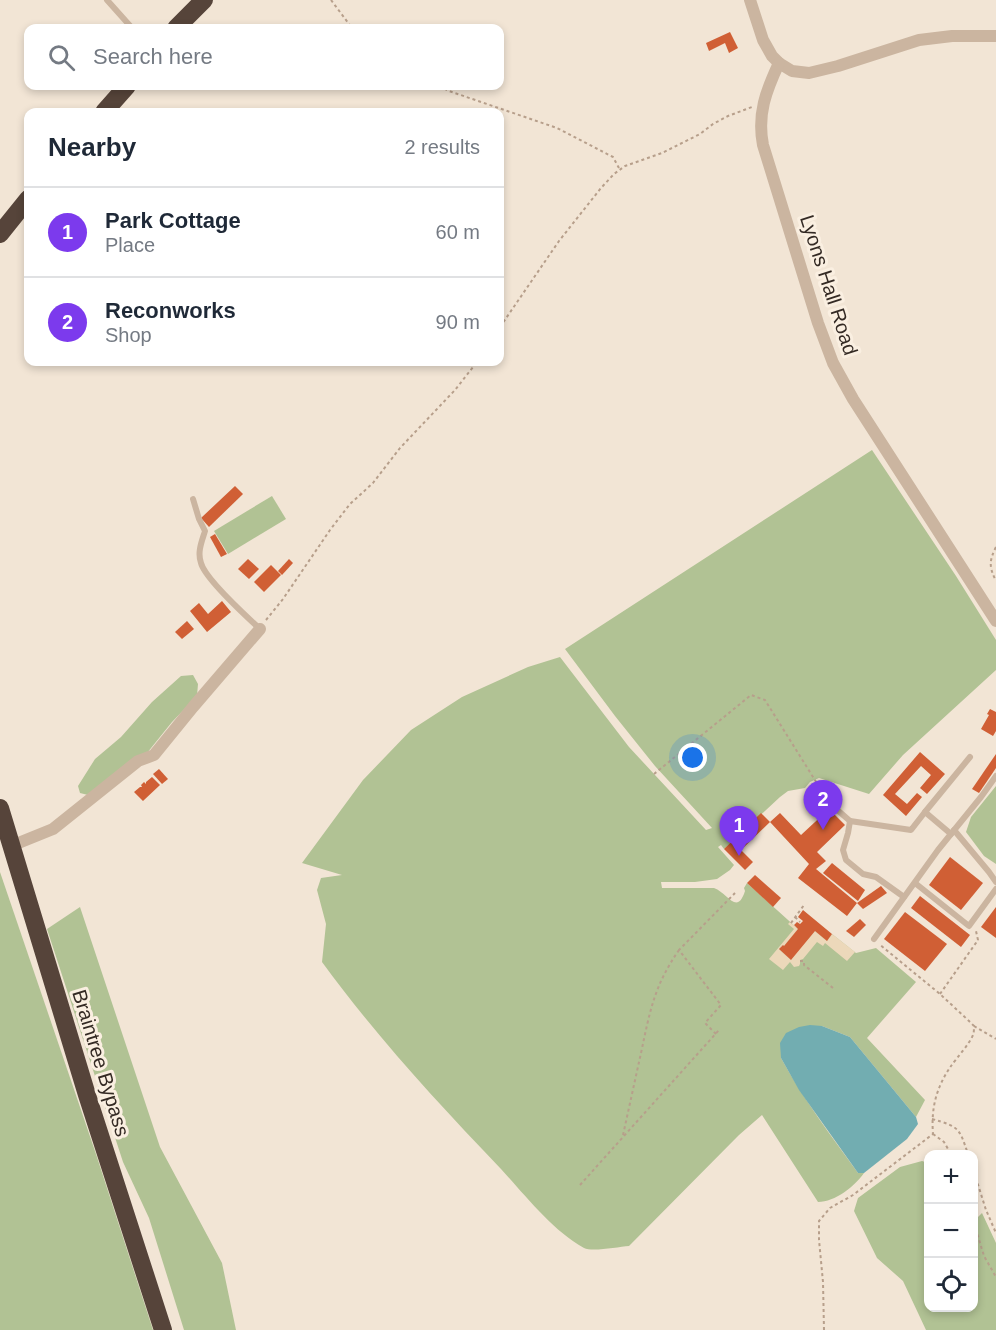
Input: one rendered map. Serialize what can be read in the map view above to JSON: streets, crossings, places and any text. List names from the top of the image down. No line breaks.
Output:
{"streets":{"highway":["Braintree Bypass"],"street":["Lyons Hall Road"]},"page":{"search":"Search here","heading":["Nearby","2 results"],"list":[{"mark":"1","name":"Park Cottage","note":"Place","value":"60 m"},{"mark":"2","name":"Reconworks","note":"Shop","value":"90 m"}],"pins":["2","1"],"map_buttons":["+","−"]}}
